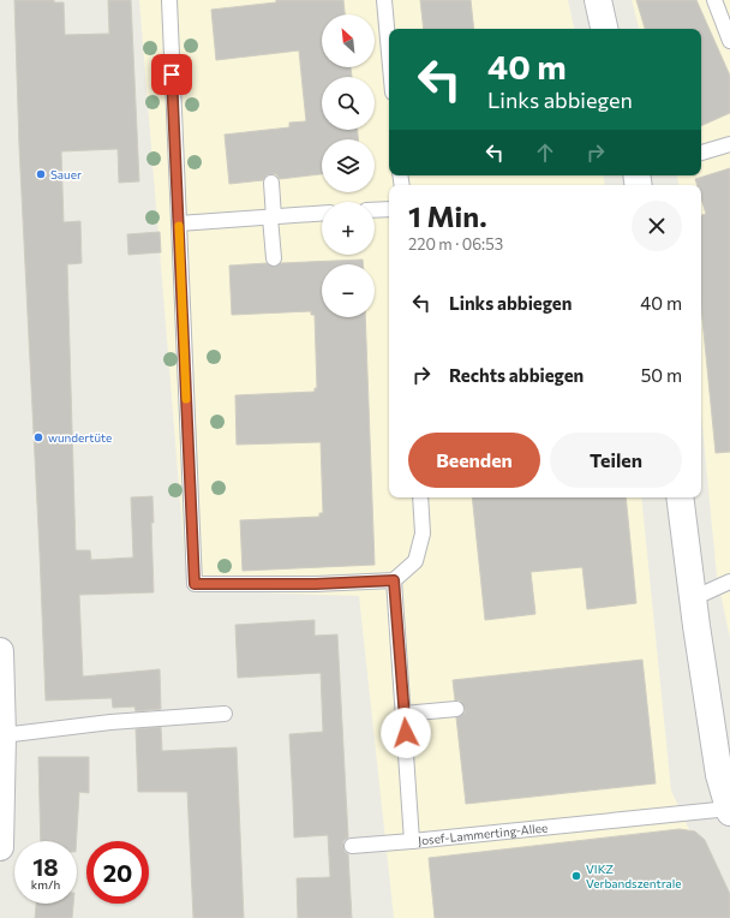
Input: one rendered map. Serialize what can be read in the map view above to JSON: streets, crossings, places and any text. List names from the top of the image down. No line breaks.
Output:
{"streets":{"street":["Josef-Lammerting-Allee"]},"places":["Sauer","wundertüte","VIKZ Verbandszentrale"],"north":"top left","page":{"map_buttons":["+","−"],"turn":["40 m","Links abbiegen"],"heading":["1 Min.","220 m · 06:53"],"list":[{"name":"Links abbiegen","value":"40 m"},{"name":"Rechts abbiegen","value":"50 m"}],"buttons":["Beenden","Teilen"],"speed":"18 km/h","limit":"20"}}
